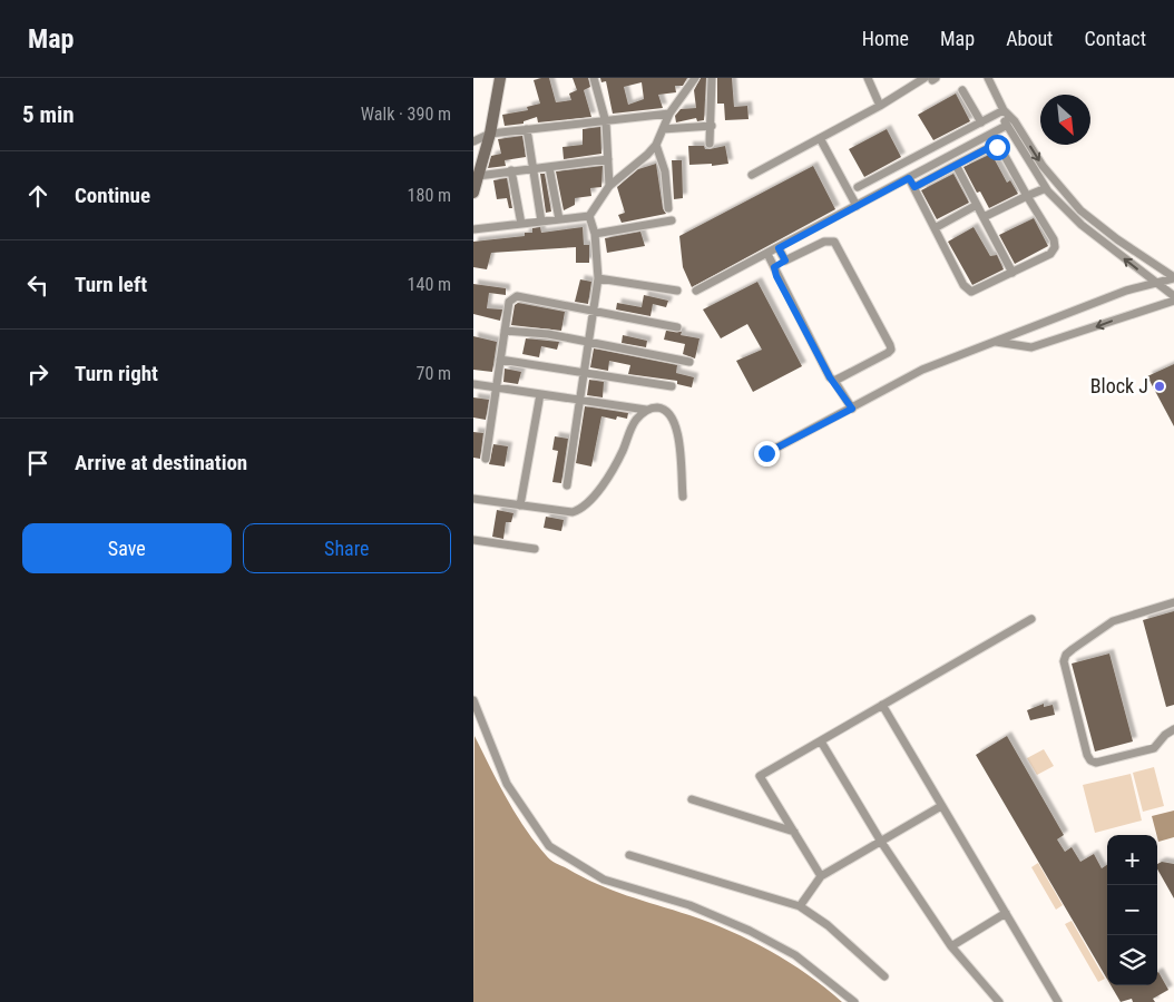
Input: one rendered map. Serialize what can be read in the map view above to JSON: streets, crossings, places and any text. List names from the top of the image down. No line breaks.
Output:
{"places":["Block J"],"north":"bottom right","page":{"header":"Map","nav":["Home","Map","About","Contact"],"heading":["5 min","Walk · 390 m"],"list":[["Continue","180 m"],["Turn left","140 m"],["Turn right","70 m"],"Arrive at destination"],"buttons":["Save","Share"],"map_buttons":["+","−"]}}
